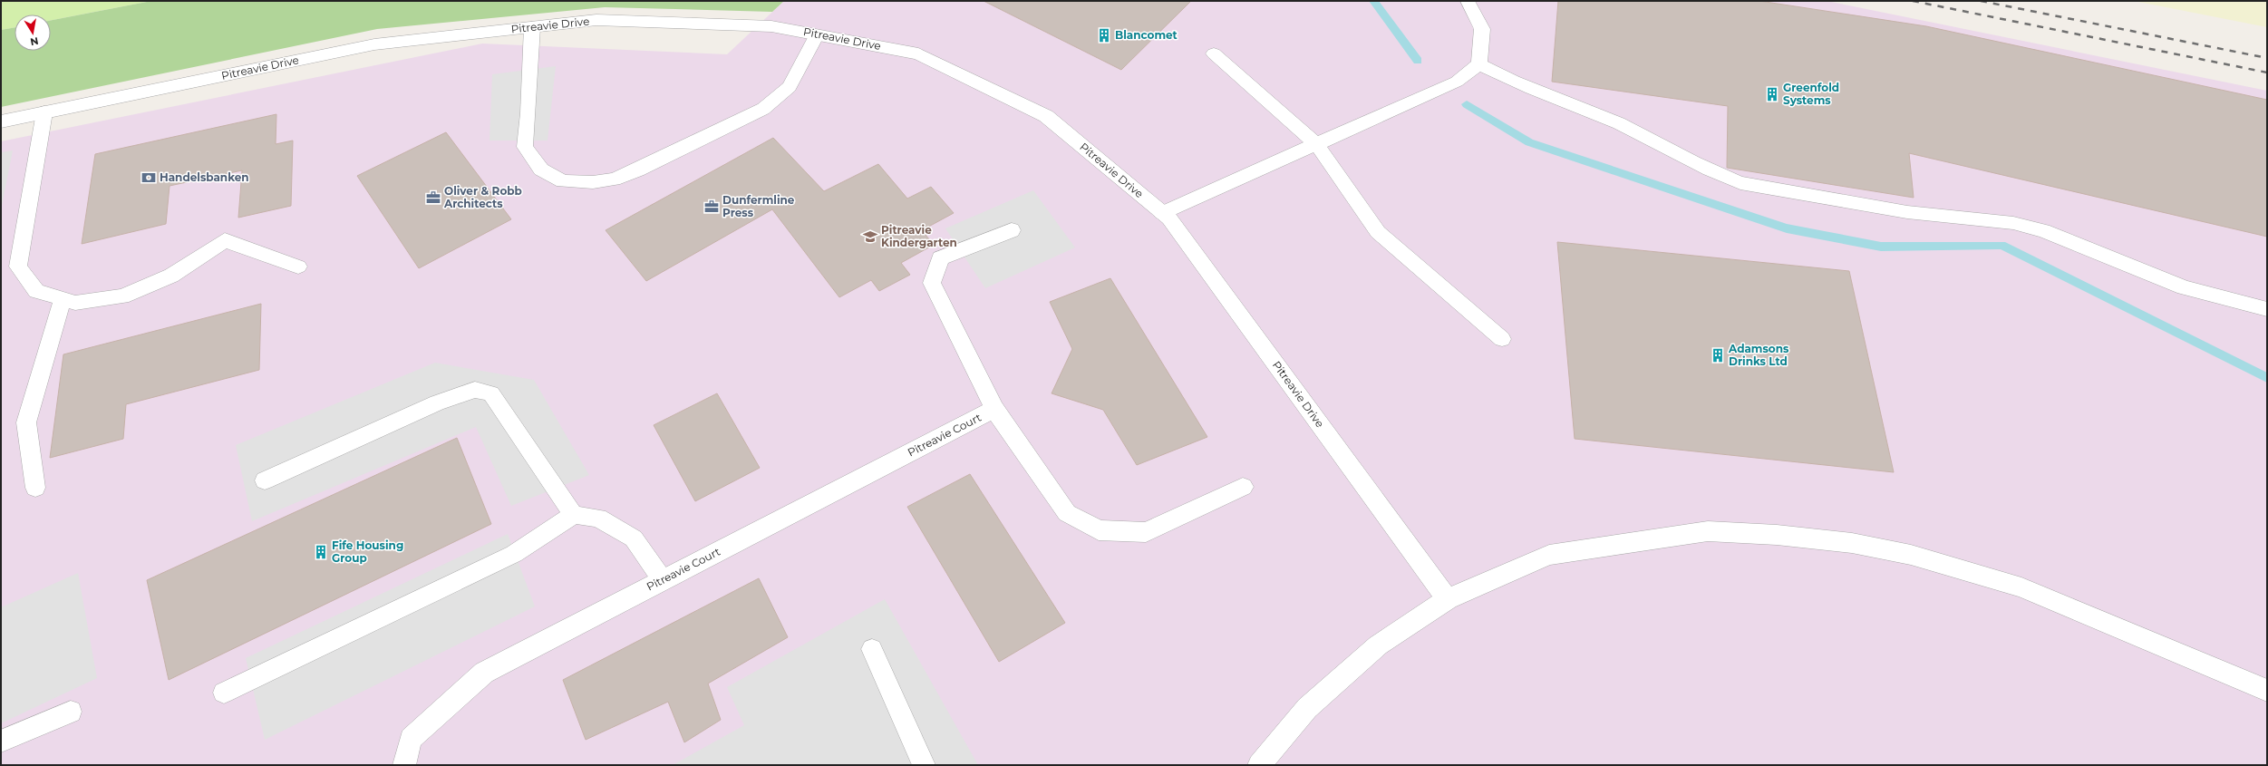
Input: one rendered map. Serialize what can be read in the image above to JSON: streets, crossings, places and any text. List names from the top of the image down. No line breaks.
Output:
{"streets":{"street":["Pitreavie Drive","Pitreavie Court"]},"places":{"building":["Blancomet","Greenfold Systems","Adamsons Drinks Ltd","Fife Housing Group"],"bank":["Handelsbanken"],"office":["Oliver & Robb Architects","Dunfermline Press"],"school or university":["Pitreavie Kindergarten"]},"north":"bottom"}
